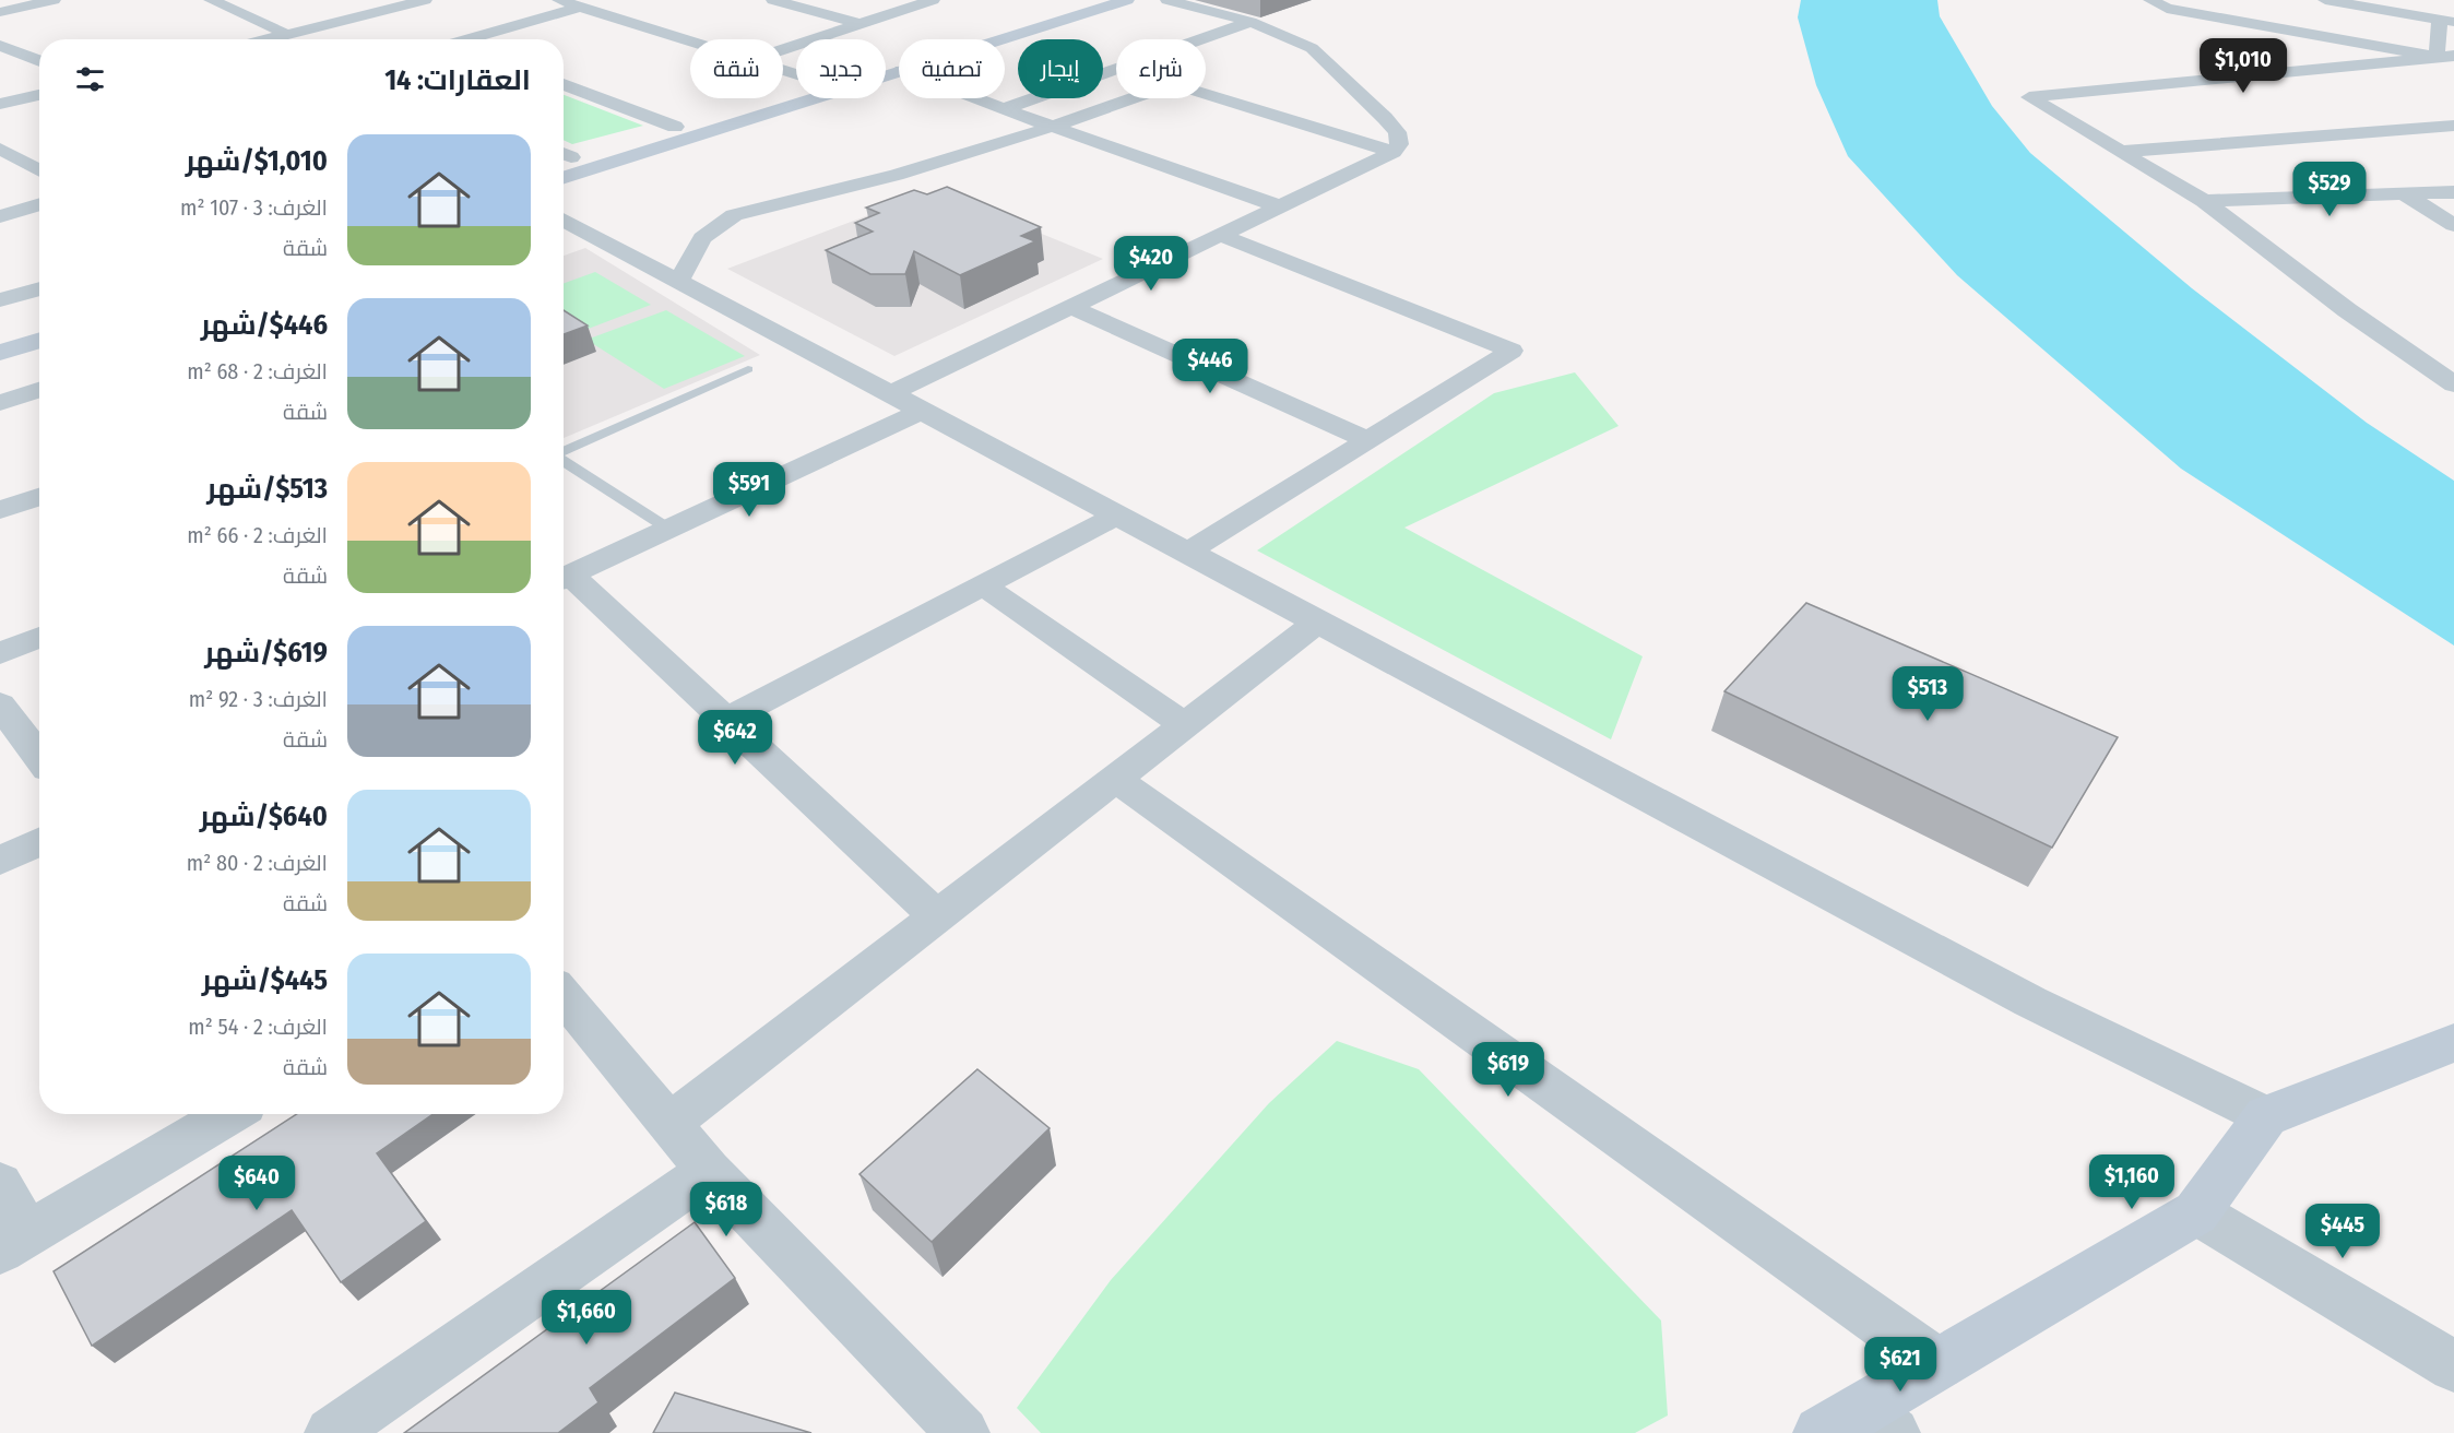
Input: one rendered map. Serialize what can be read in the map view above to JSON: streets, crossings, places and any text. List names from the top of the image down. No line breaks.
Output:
{"page":{"price":["$1,010","$529","$420","$446","$591","$513","$642","$619","$1,160","$640","$618","$445","$1,660","$621"],"chip":["شراء","إيجار","تصفية","جديد","شقة"],"heading":"العقارات: 14","list":[{"name":"$1,010/شهر","note":"الغرف: 3 · 107 m² · شقة"},{"name":"$446/شهر","note":"الغرف: 2 · 68 m² · شقة"},{"name":"$513/شهر","note":"الغرف: 2 · 66 m² · شقة"},{"name":"$619/شهر","note":"الغرف: 3 · 92 m² · شقة"},{"name":"$640/شهر","note":"الغرف: 2 · 80 m² · شقة"},{"name":"$445/شهر","note":"الغرف: 2 · 54 m² · شقة"}]}}
